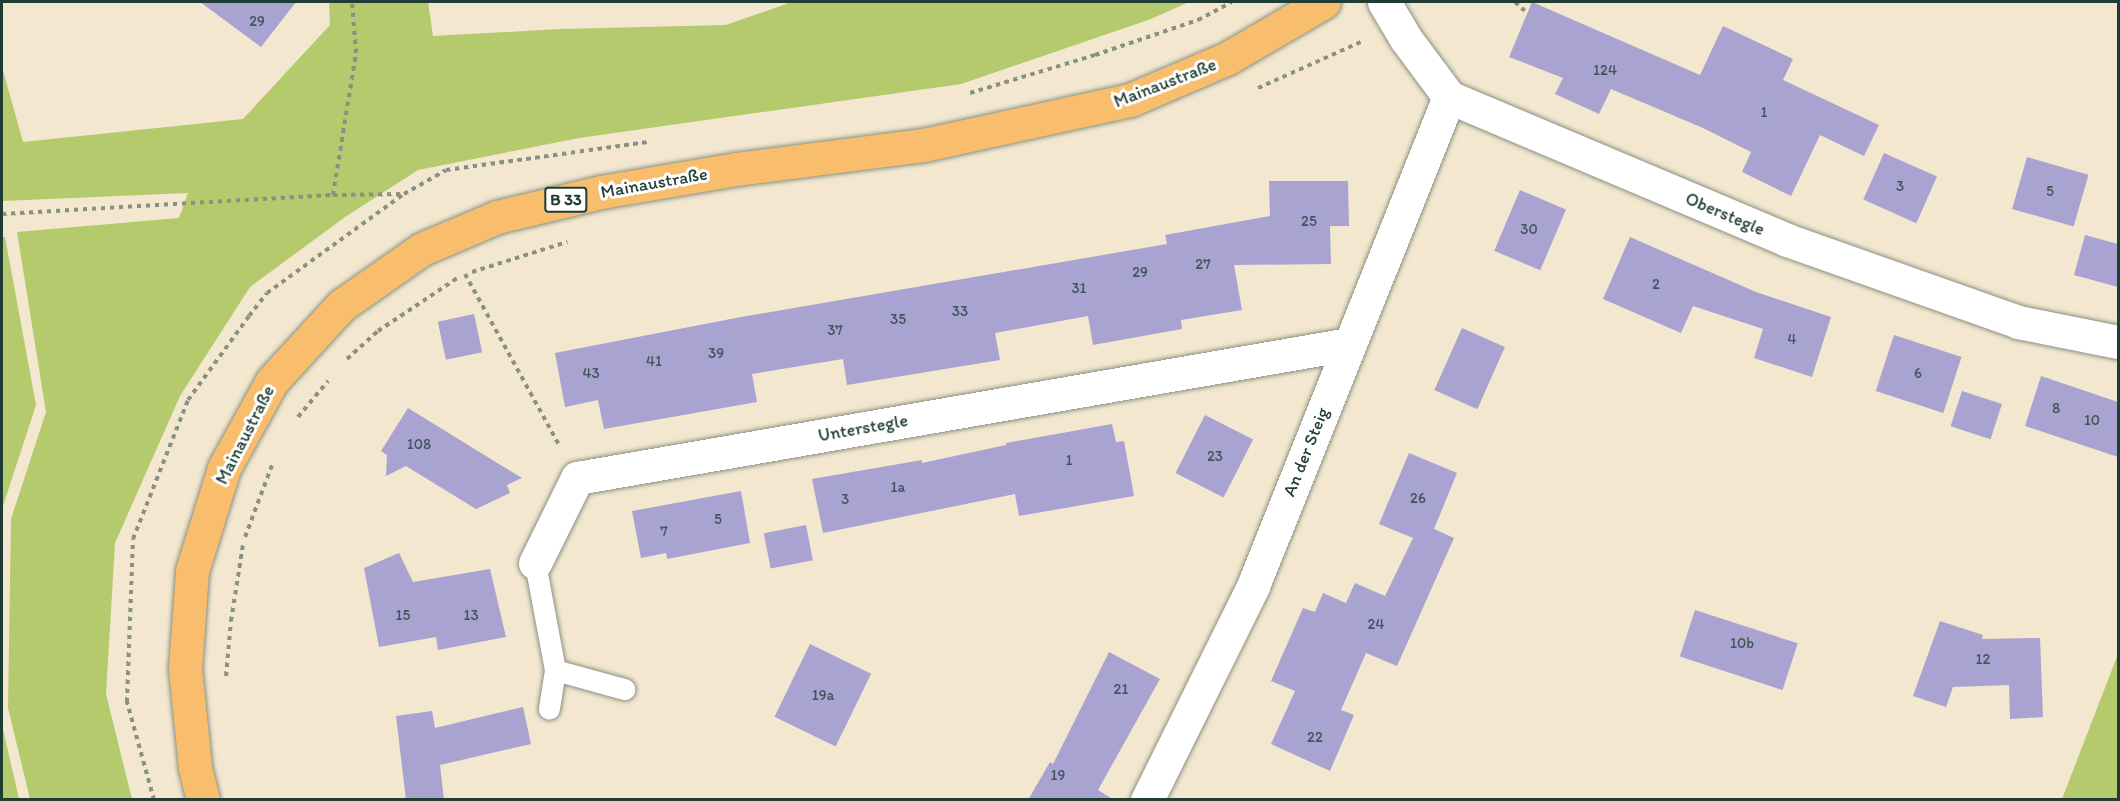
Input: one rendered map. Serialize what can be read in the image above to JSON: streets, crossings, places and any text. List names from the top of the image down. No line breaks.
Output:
{"streets":{"main road":["Mainaustraße","B 33"],"street":["Oberstegle","Unterstegle","An der Steig"]},"crossings":[["Oberstegle","An der Steig"],["Unterstegle","An der Steig"]],"house_numbers":["29","124","1","3","5","25","30","27","29","2","31","33","35","37","4","39","41","43","6","8","10","108","23","1","1a","26","3","5","7","15","13","24","10b","12","21","19a","22","19"]}
